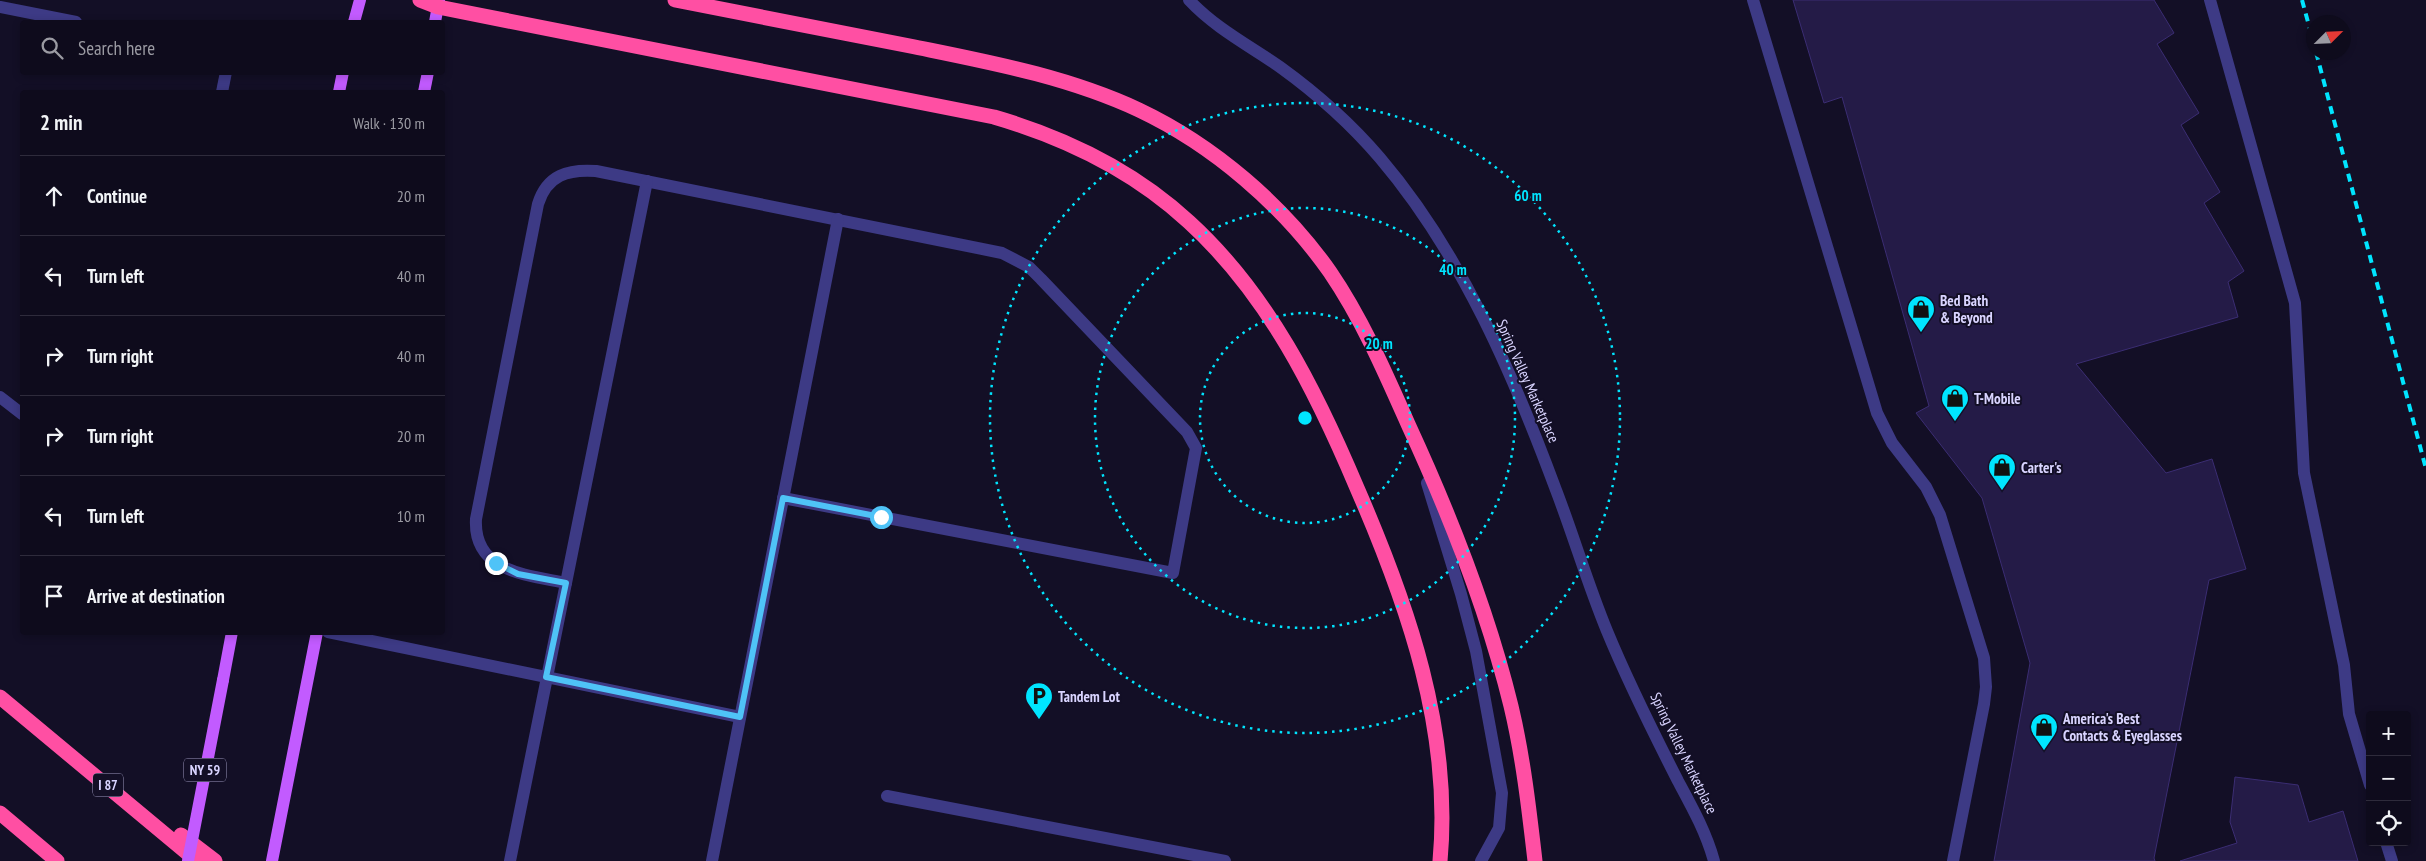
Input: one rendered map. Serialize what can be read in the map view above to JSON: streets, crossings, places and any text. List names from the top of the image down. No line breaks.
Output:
{"streets":{"highway":["I 87"],"main road":["NY 59"],"lane":["Spring Valley Marketplace"]},"places":{"shop":["Bed Bath & Beyond","T-Mobile","Carter's","America's Best Contacts & Eyeglasses"],"parking":["Tandem Lot"]},"north":"top right","page":{"search":"Search here","heading":["2 min","Walk · 130 m"],"list":[["Continue","20 m"],["Turn left","40 m"],["Turn right","40 m"],["Turn right","20 m"],["Turn left","10 m"],"Arrive at destination"],"map_buttons":["+","−"]},"rings":["60 m","40 m","20 m"]}
